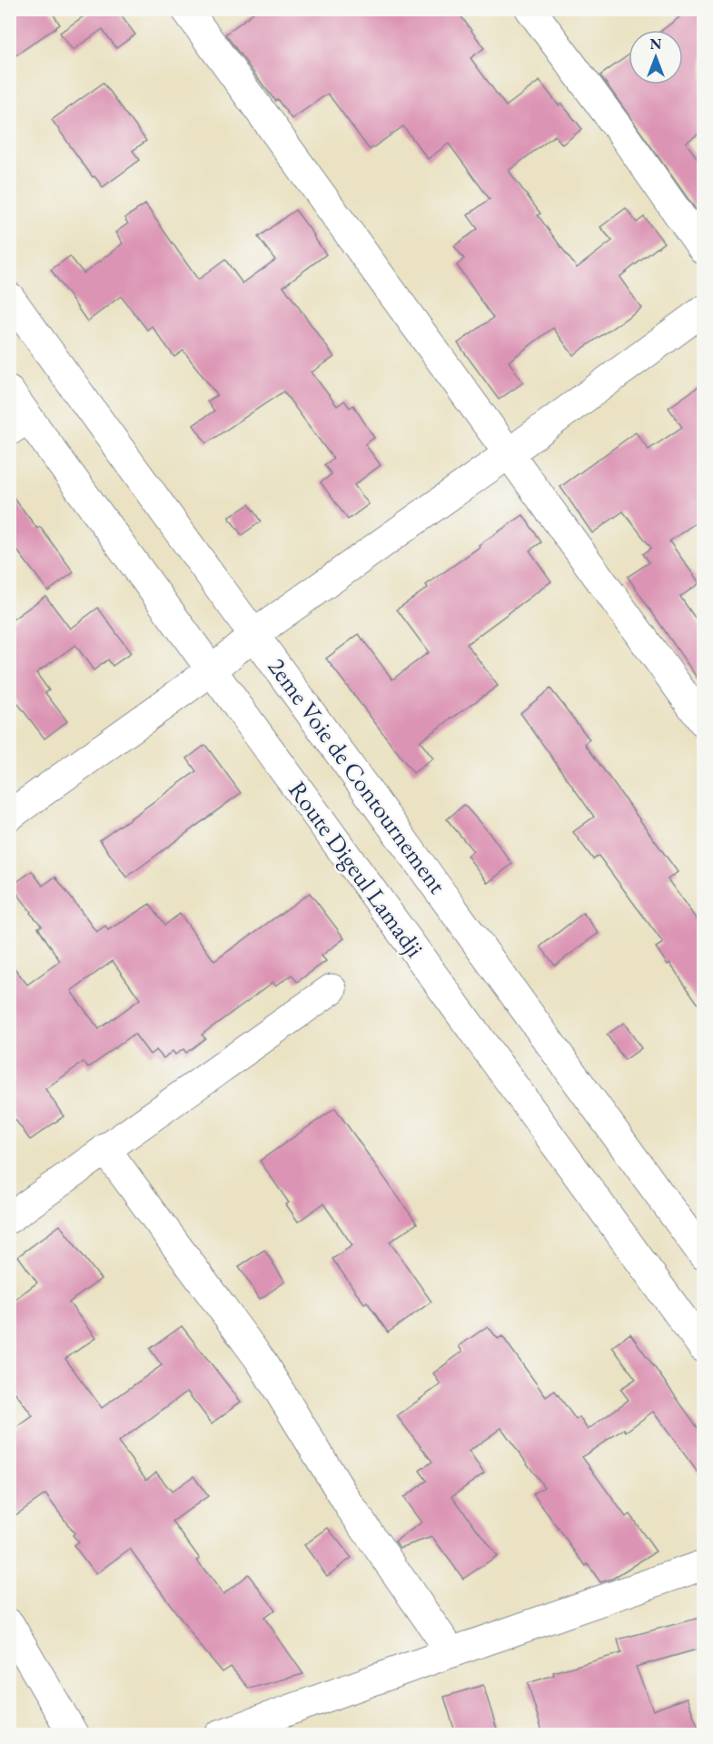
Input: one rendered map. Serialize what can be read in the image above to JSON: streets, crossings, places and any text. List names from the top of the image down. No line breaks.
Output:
{"streets":{"street":["2eme Voie de Contournement","Route Digeul Lamadji"]},"north":"top"}
